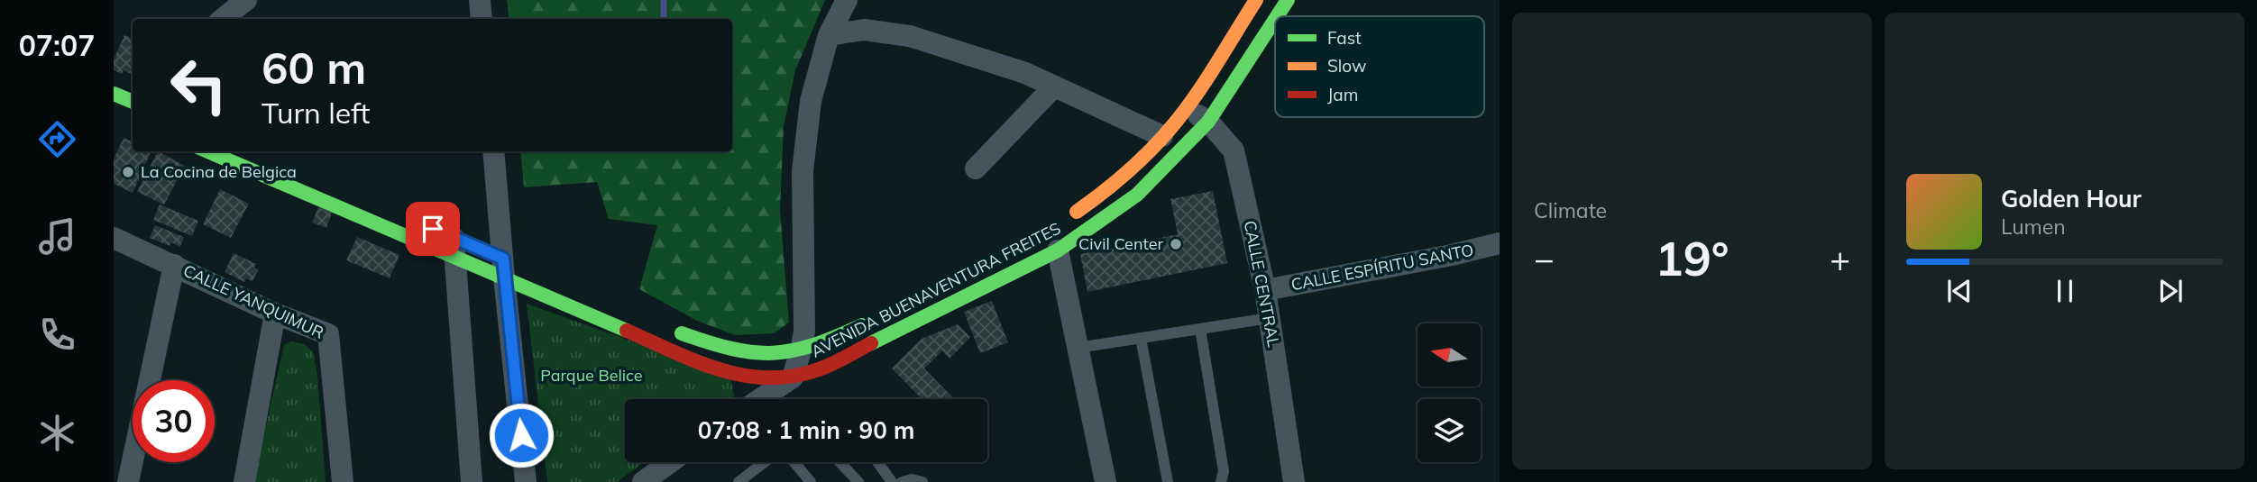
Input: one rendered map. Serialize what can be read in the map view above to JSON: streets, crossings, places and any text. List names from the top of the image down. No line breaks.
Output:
{"streets":{"main road":["AVENIDA BUENAVENTURA FREITES"],"street":["CALLE ESPÍRITU SANTO","CALLE CENTRAL","CALLE YANQUIMUR"]},"crossings":[["CALLE ESPÍRITU SANTO","CALLE CENTRAL"],["CALLE CENTRAL","AVENIDA BUENAVENTURA FREITES"]],"parks":["Parque Belice"],"places":["La Cocina de Belgica","Civil Center"],"legend":["Fast","Slow","Jam"],"north":"left","page":{"tabs":"07:07","tile":"Climate","turn":["60 m","Turn left"],"song":["Golden Hour","Lumen"],"heat":["−","19°","+"],"limit":"30","trip":"07:08 · 1 min · 90 m"}}
